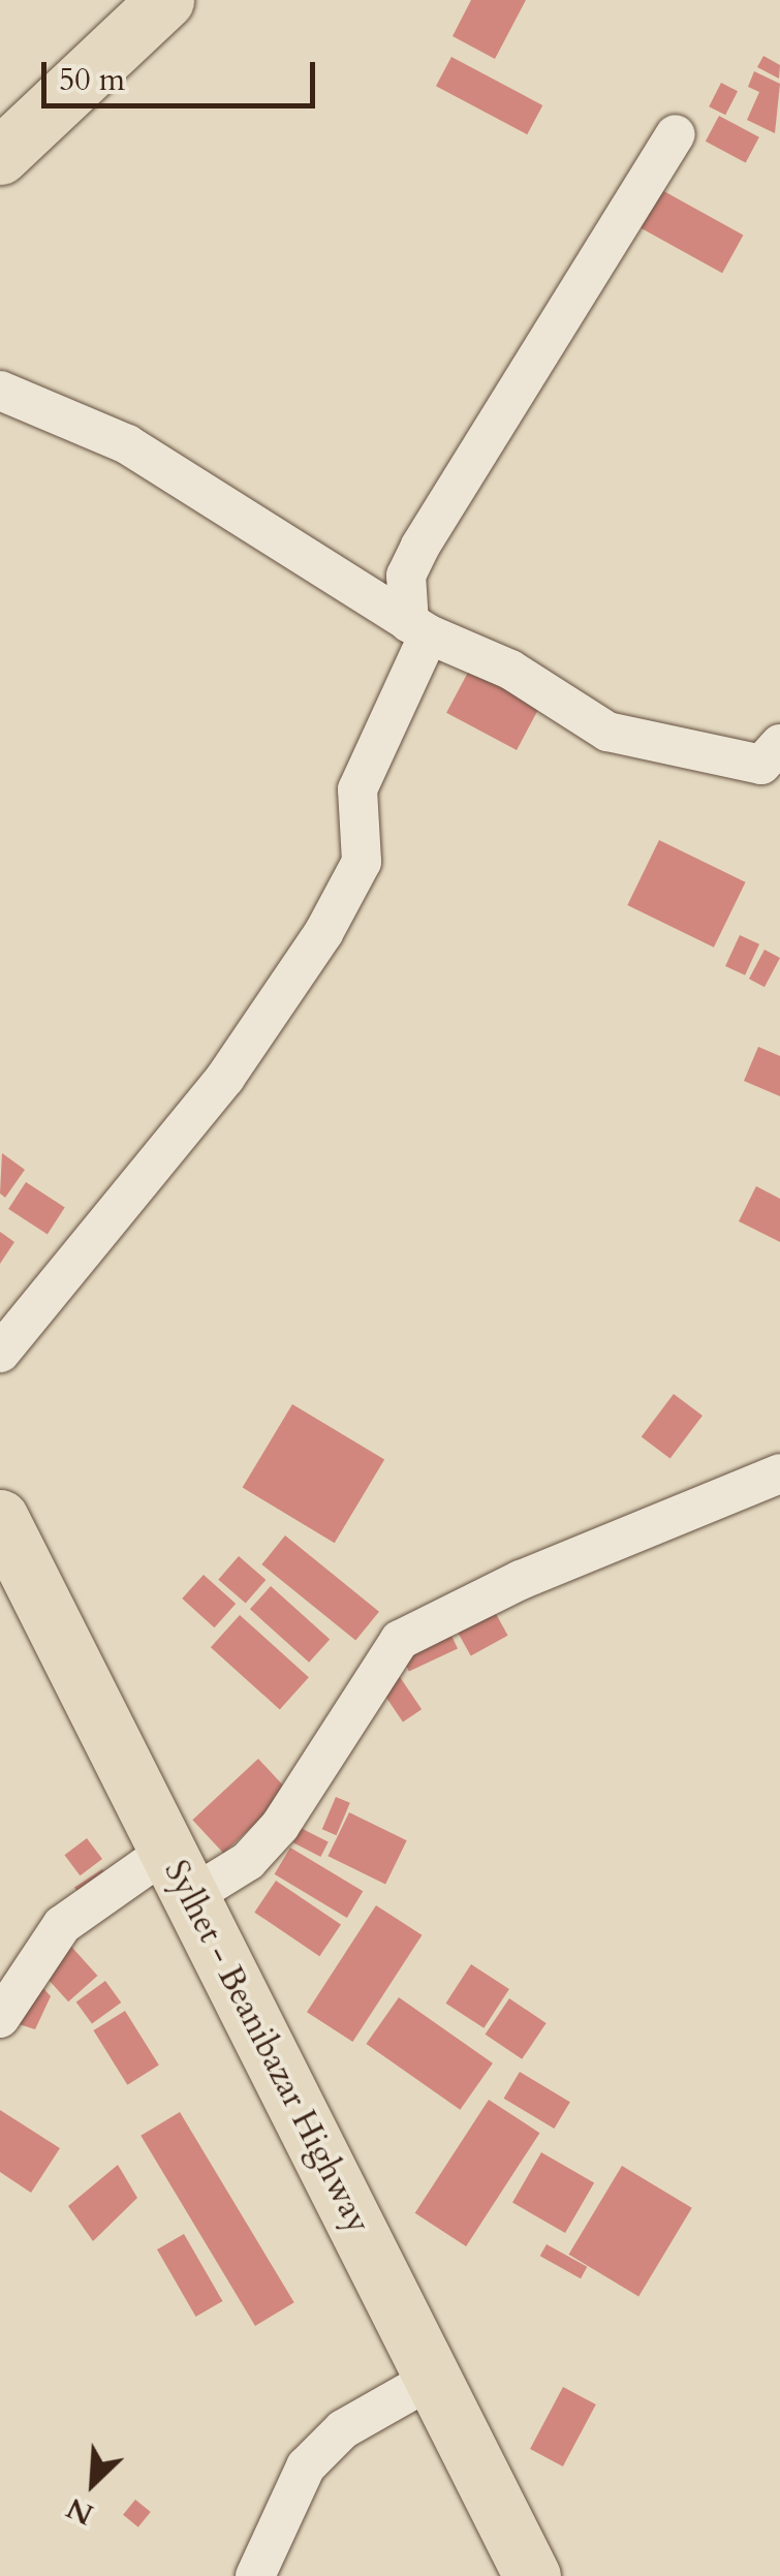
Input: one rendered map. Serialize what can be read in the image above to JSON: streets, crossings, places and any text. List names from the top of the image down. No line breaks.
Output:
{"streets":{"main road":["Sylhet - Beanibazar Highway"]},"scale_bar":"50 m","north":"bottom left"}
